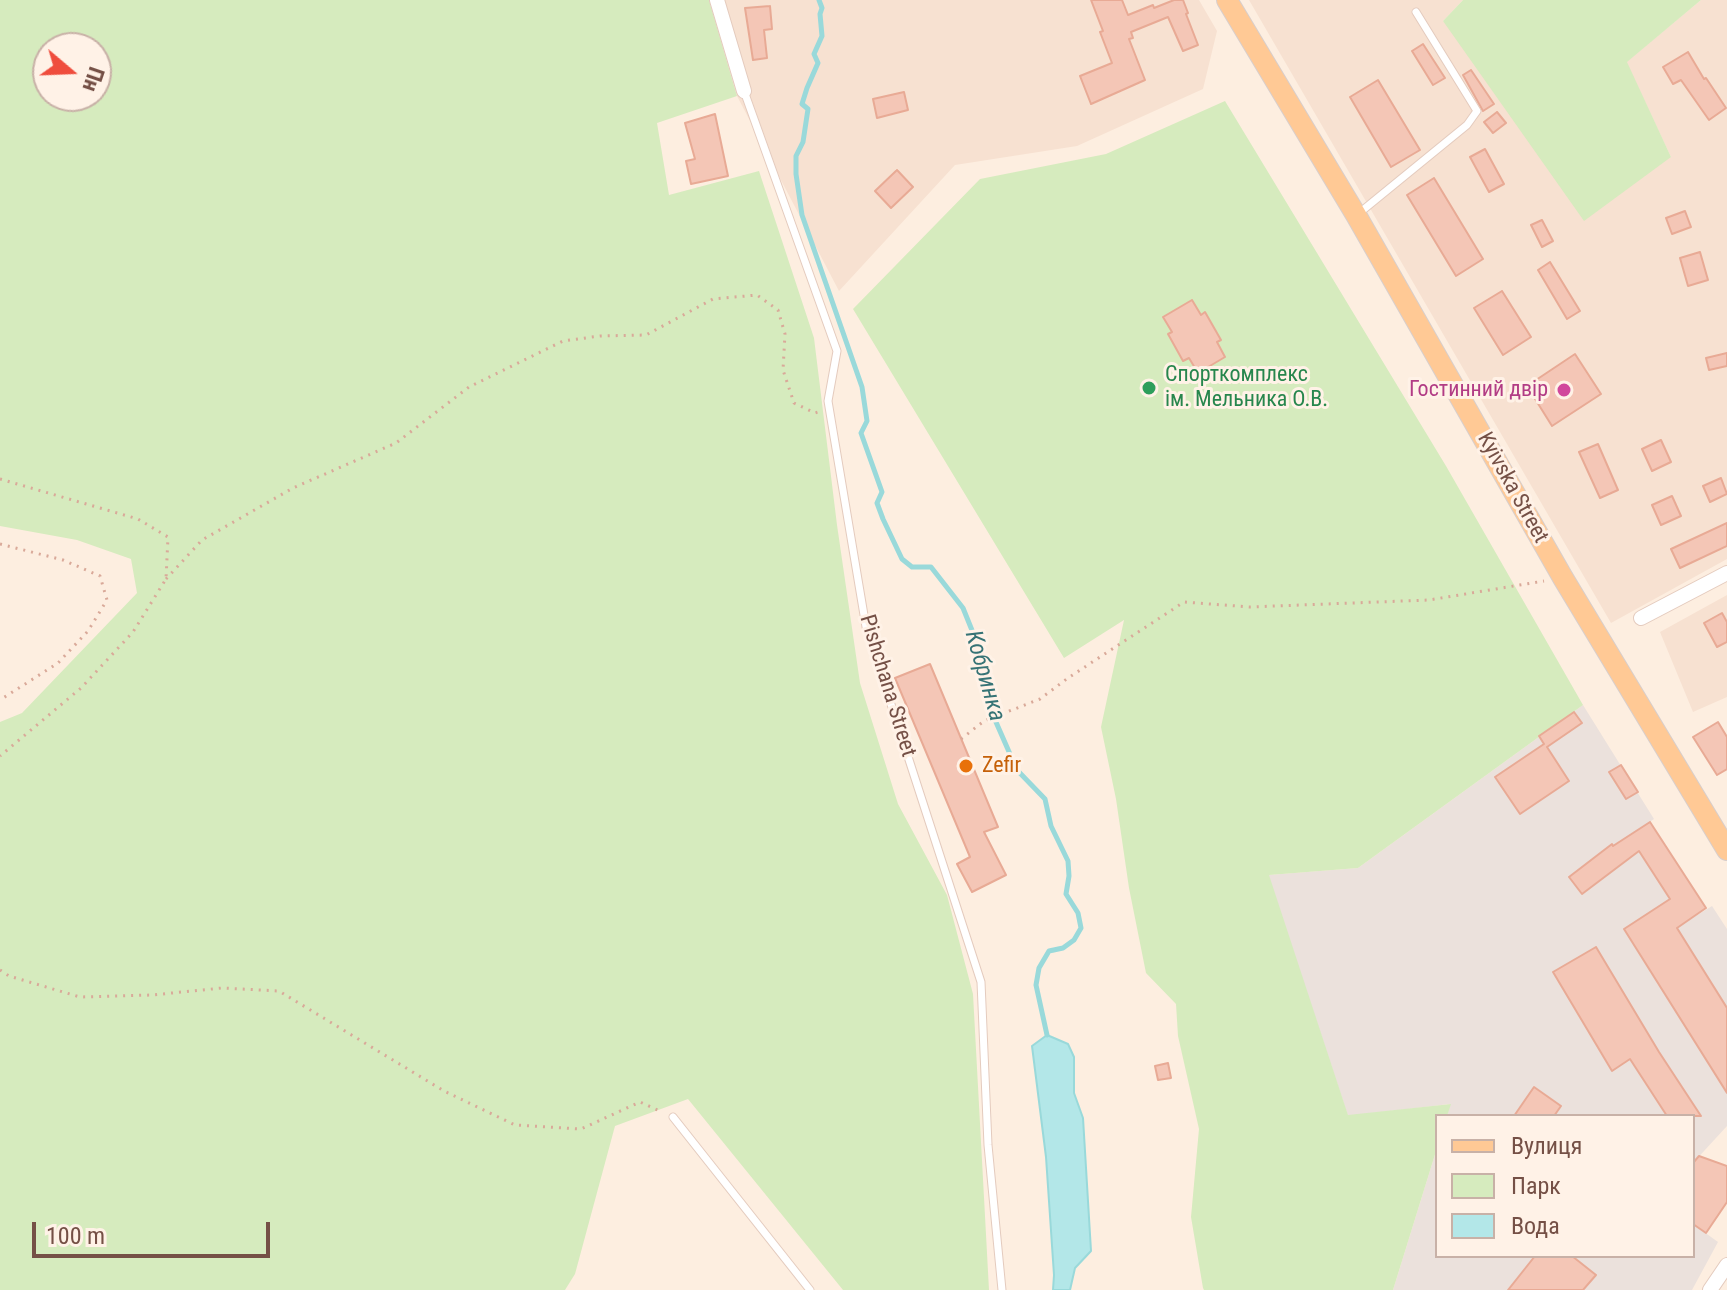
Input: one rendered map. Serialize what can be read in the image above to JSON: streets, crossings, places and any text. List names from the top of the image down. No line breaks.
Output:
{"streets":{"main road":["Kyivska Street"],"lane":["Pishchana Street"]},"water":["Кобринка"],"places":["Спорткомплекс ім. Мельника О.В.","Гостинний двір","Zefir"],"legend":["Вулиця","Парк","Вода"],"scale_bar":"100 m","north":"right"}
